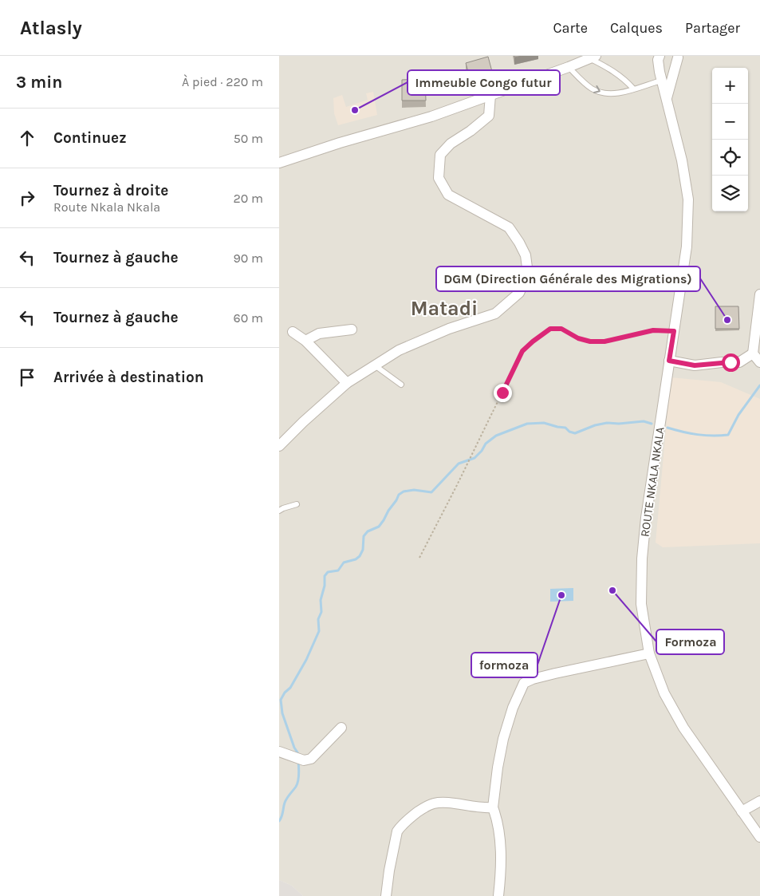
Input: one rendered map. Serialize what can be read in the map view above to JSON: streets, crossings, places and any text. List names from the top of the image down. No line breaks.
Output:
{"streets":{"street":["ROUTE NKALA NKALA"]},"districts":["Matadi"],"places":["Immeuble Congo futur","DGM (Direction Générale des Migrations)","Formoza","formoza"],"page":{"header":"Atlasly","nav":["Carte","Calques","Partager"],"heading":["3 min","À pied · 220 m"],"map_buttons":["+","−"],"list":[["Continuez","50 m"],["Tournez à droite","Route Nkala Nkala","20 m"],["Tournez à gauche","90 m"],["Tournez à gauche","60 m"],"Arrivée à destination"]}}
